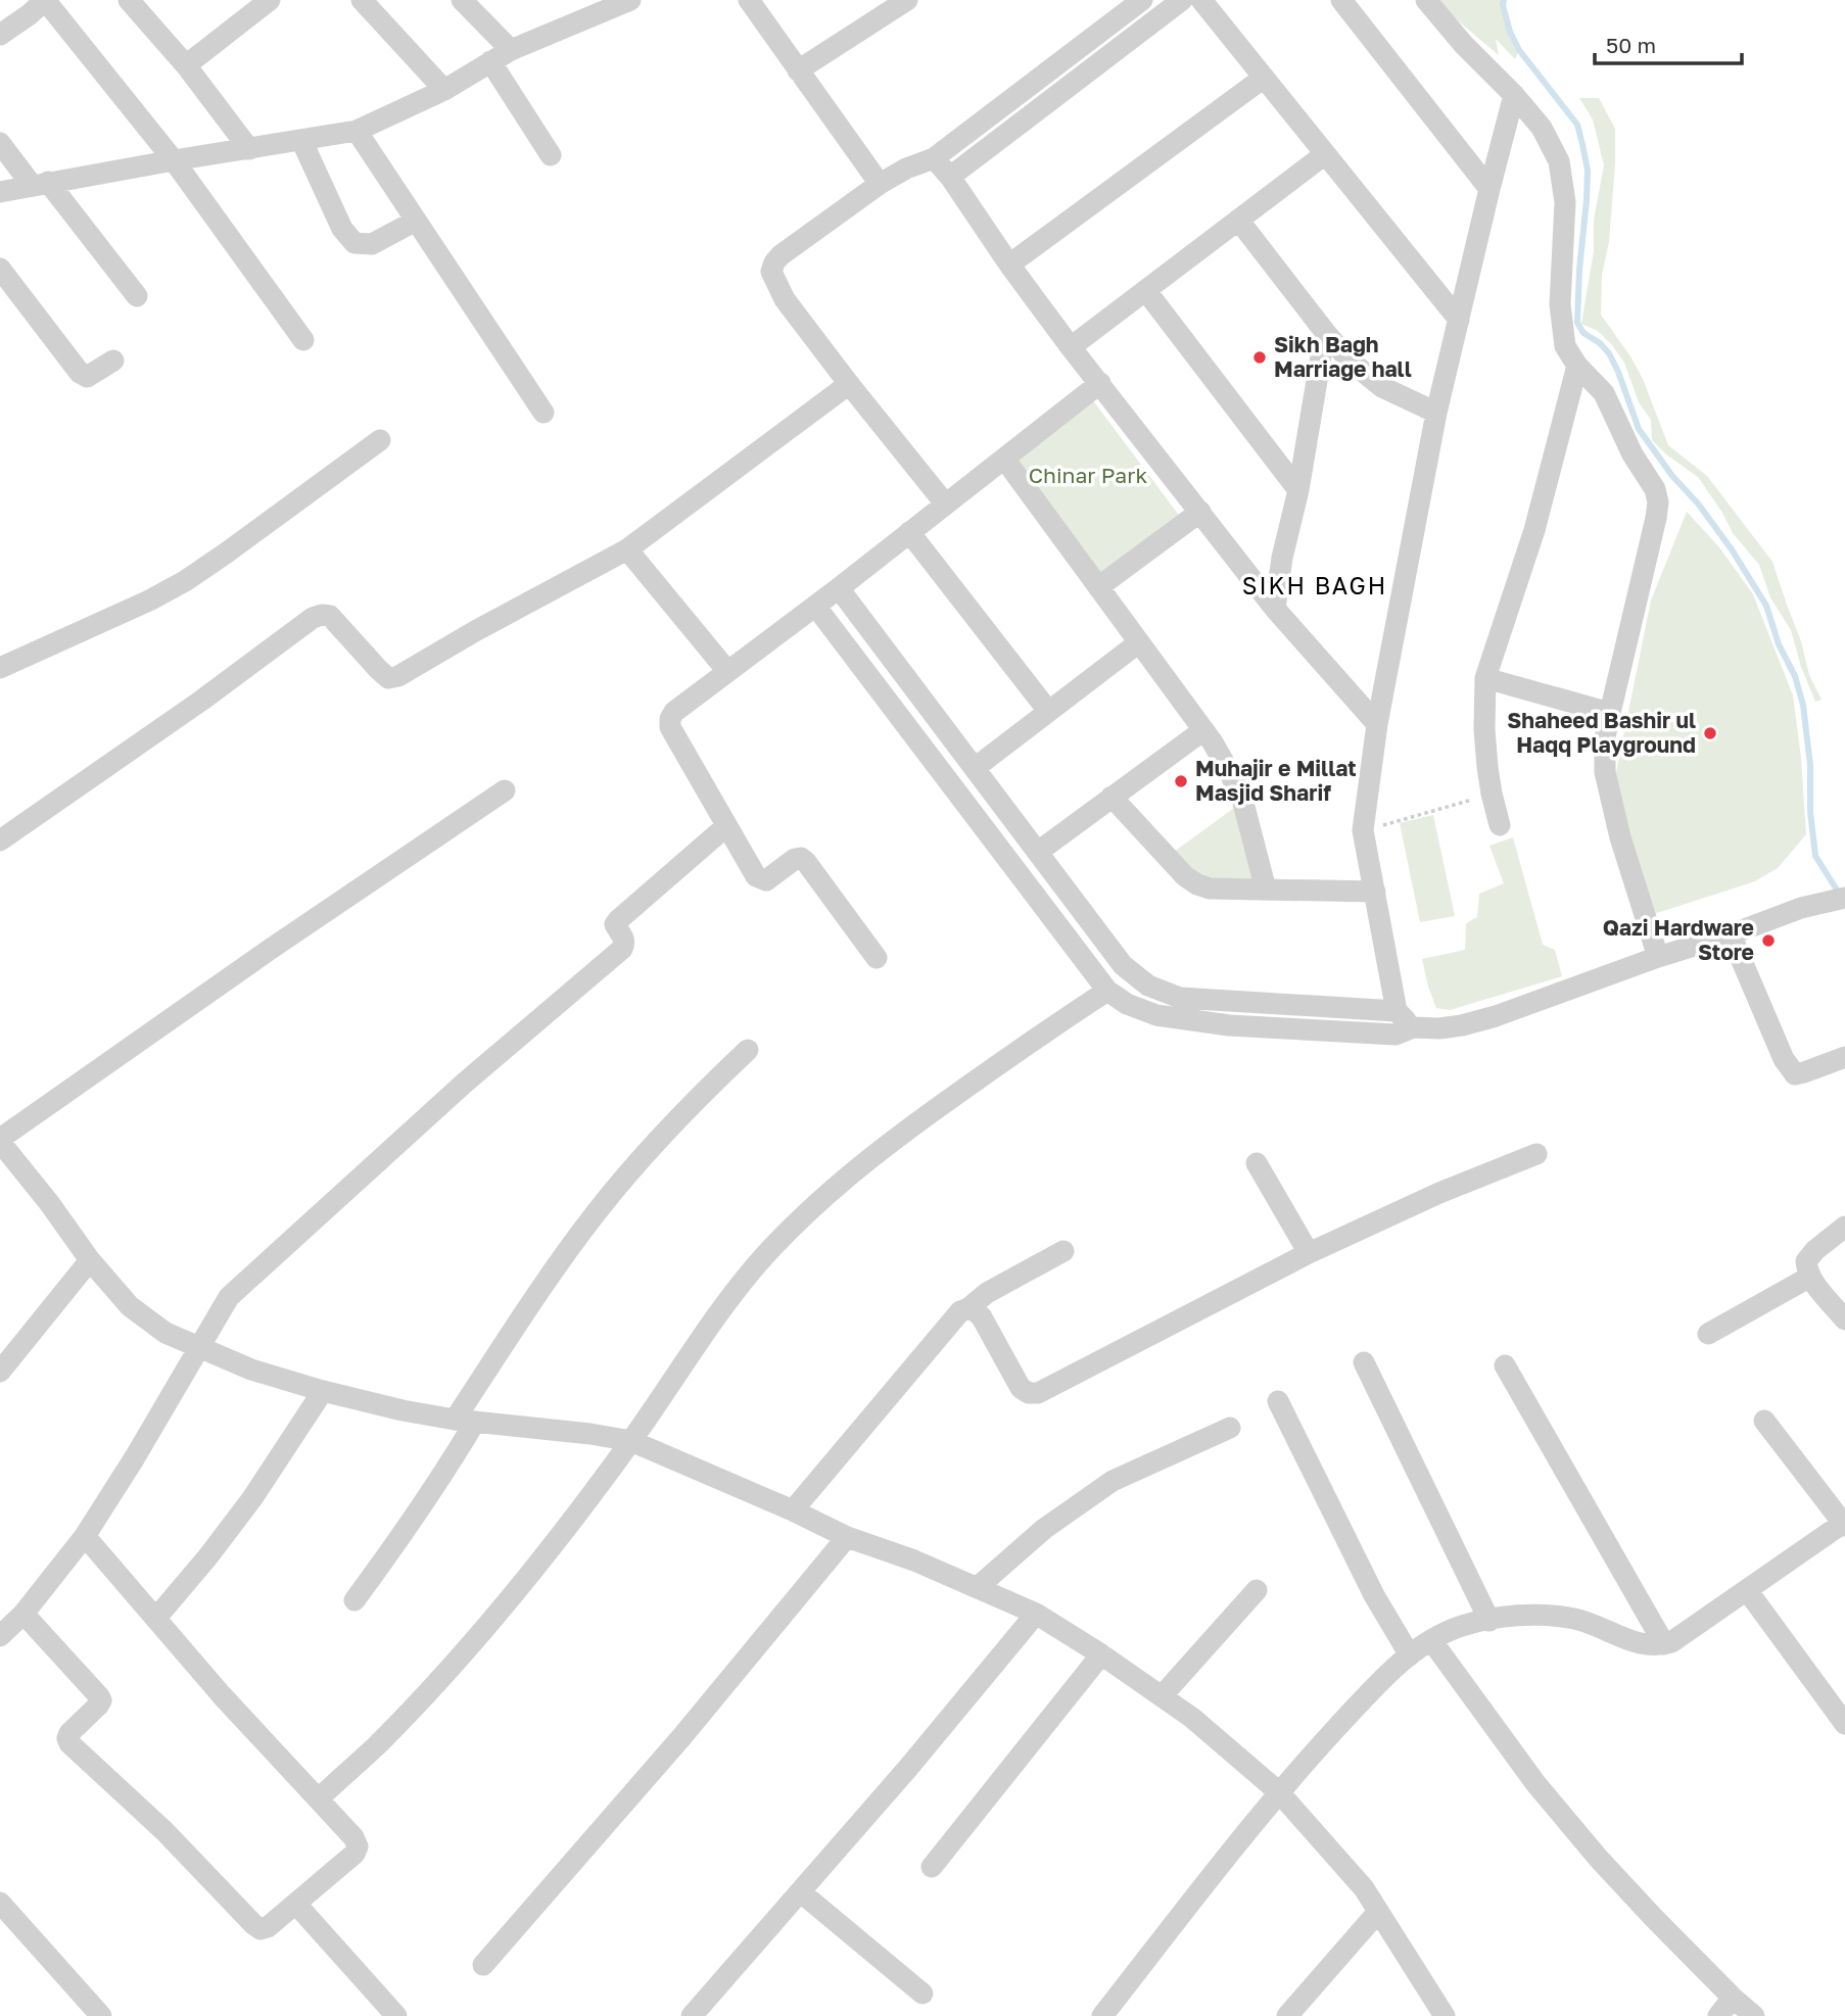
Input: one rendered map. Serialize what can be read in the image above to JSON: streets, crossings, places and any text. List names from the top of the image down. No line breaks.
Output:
{"districts":["SIKH BAGH"],"parks":["Chinar Park"],"places":["Sikh Bagh Marriage hall","Shaheed Bashir ul Haqq Playground","Muhajir e Millat Masjid Sharif","Qazi Hardware Store"],"scale_bar":"50 m"}
